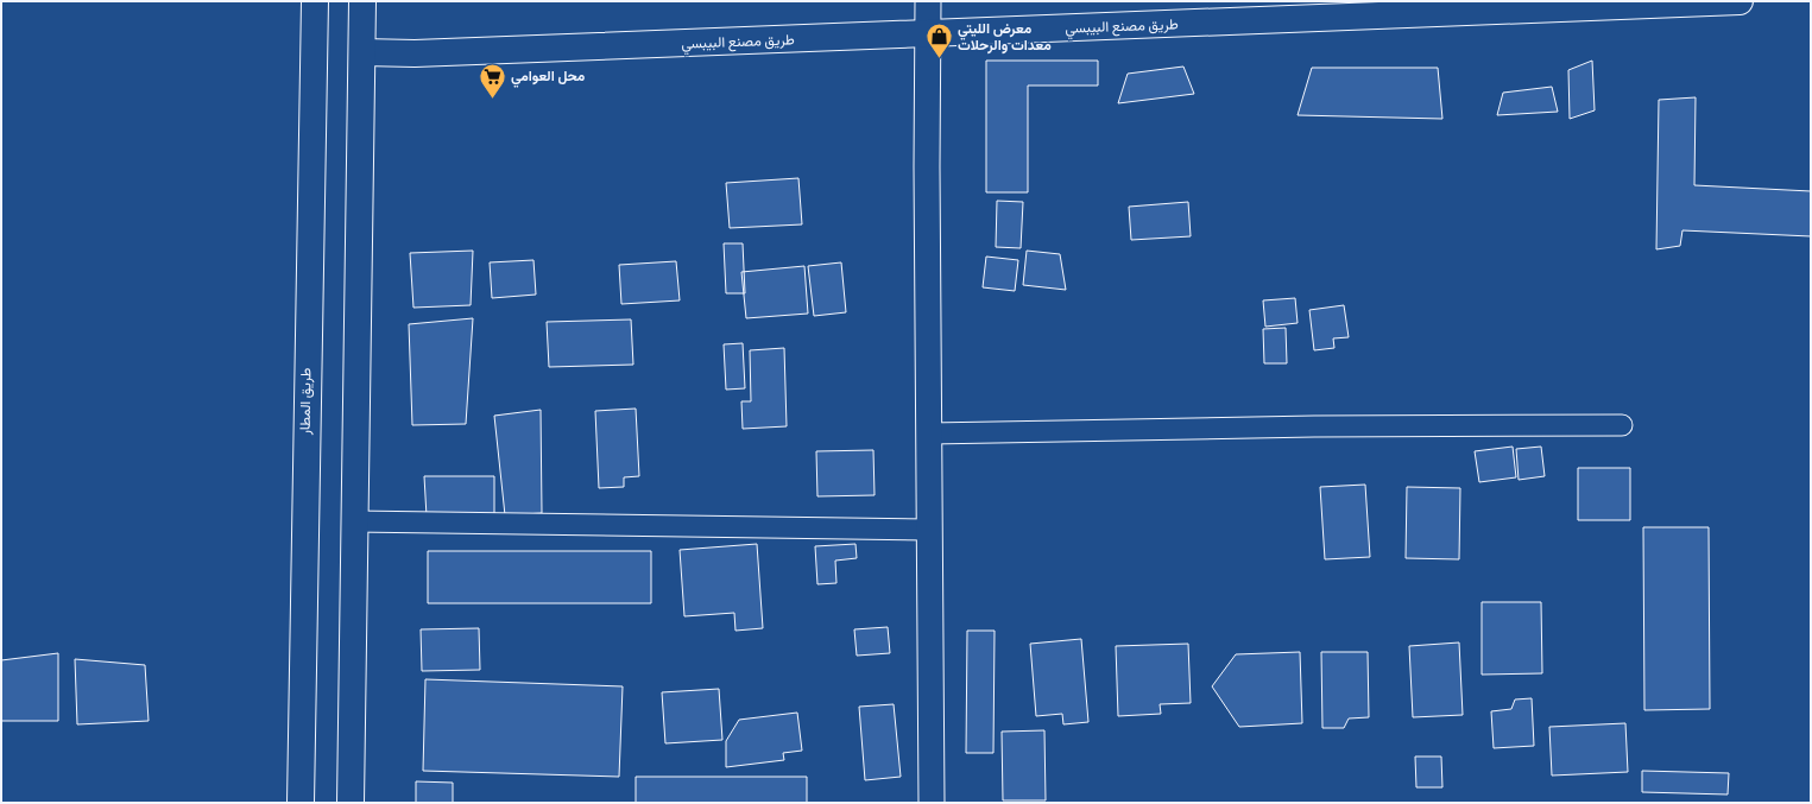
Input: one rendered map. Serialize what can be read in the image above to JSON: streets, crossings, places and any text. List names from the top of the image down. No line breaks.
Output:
{"streets":{"main road":["طريق مصنع البيبسي","طريق المطار"]},"places":{"shop":["معرض الليتي معدات والرحلات"],"supermarket":["محل العوامي"]}}
